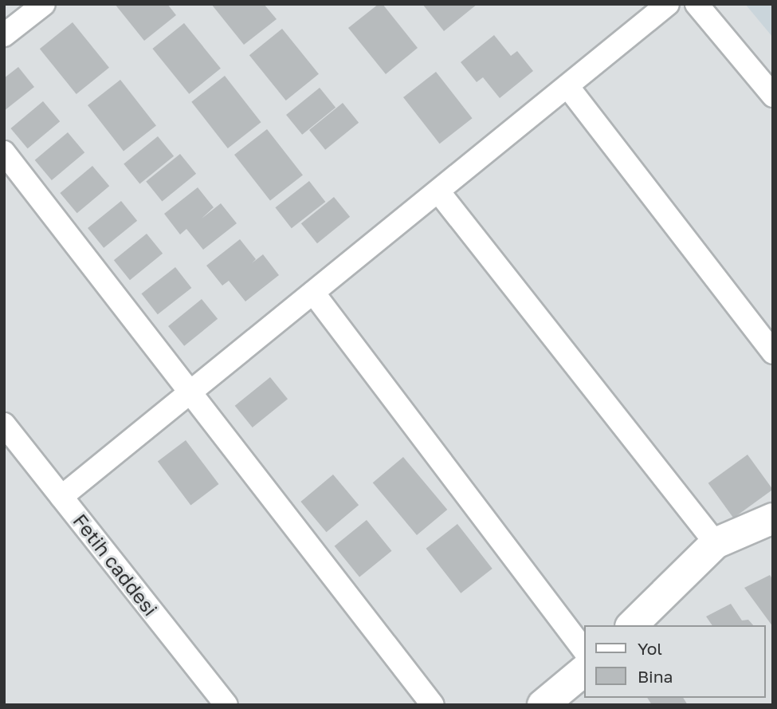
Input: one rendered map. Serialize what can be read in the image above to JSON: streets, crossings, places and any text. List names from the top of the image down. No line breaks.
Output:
{"streets":{"street":["Fetih caddesi"]},"legend":["Yol","Bina"]}
